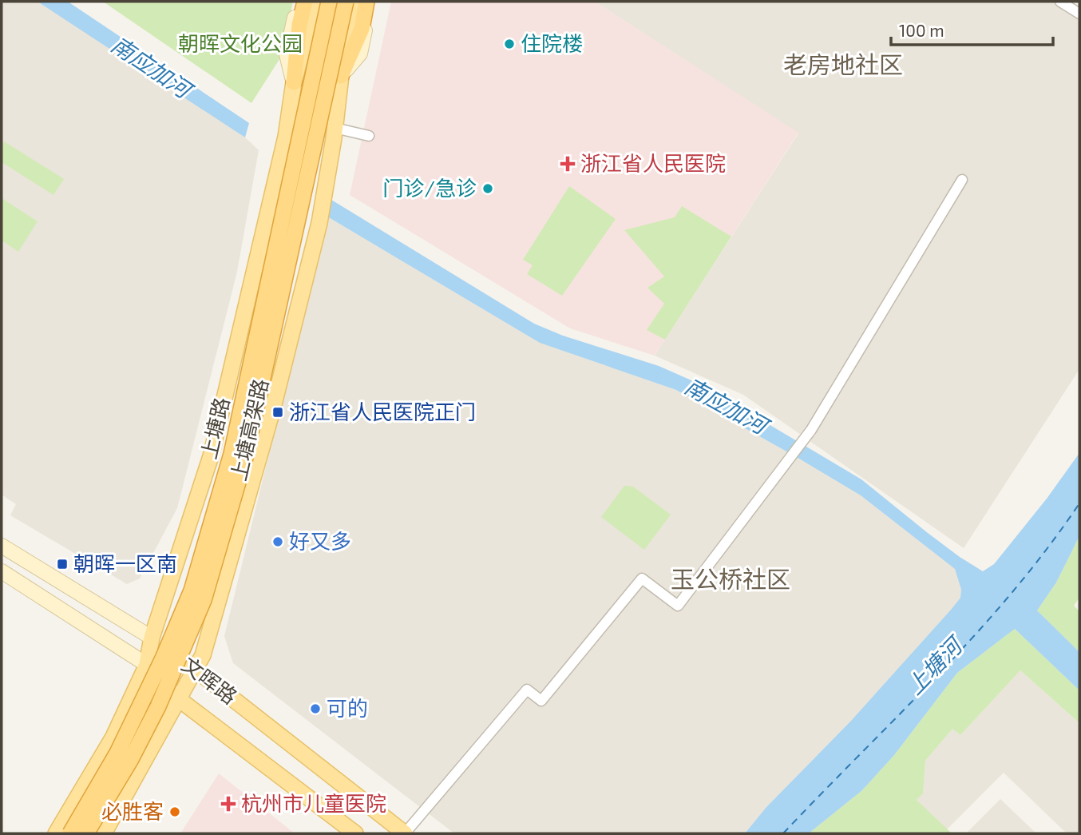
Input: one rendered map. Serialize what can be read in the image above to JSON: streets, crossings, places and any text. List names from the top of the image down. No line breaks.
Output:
{"streets":{"highway":["上塘高架路"],"main road":["上塘路","文晖路"]},"crossings":[["上塘路","文晖路"]],"districts":["老房地社区","玉公桥社区"],"water":["南应加河","上塘河"],"parks":["朝晖文化公园"],"places":{"other":["住院楼","门诊/急诊","好又多","可的","必胜客"],"health":["浙江省人民医院","杭州市儿童医院"],"transit":["浙江省人民医院正门","朝晖一区南"]},"scale_bar":"100 m"}
